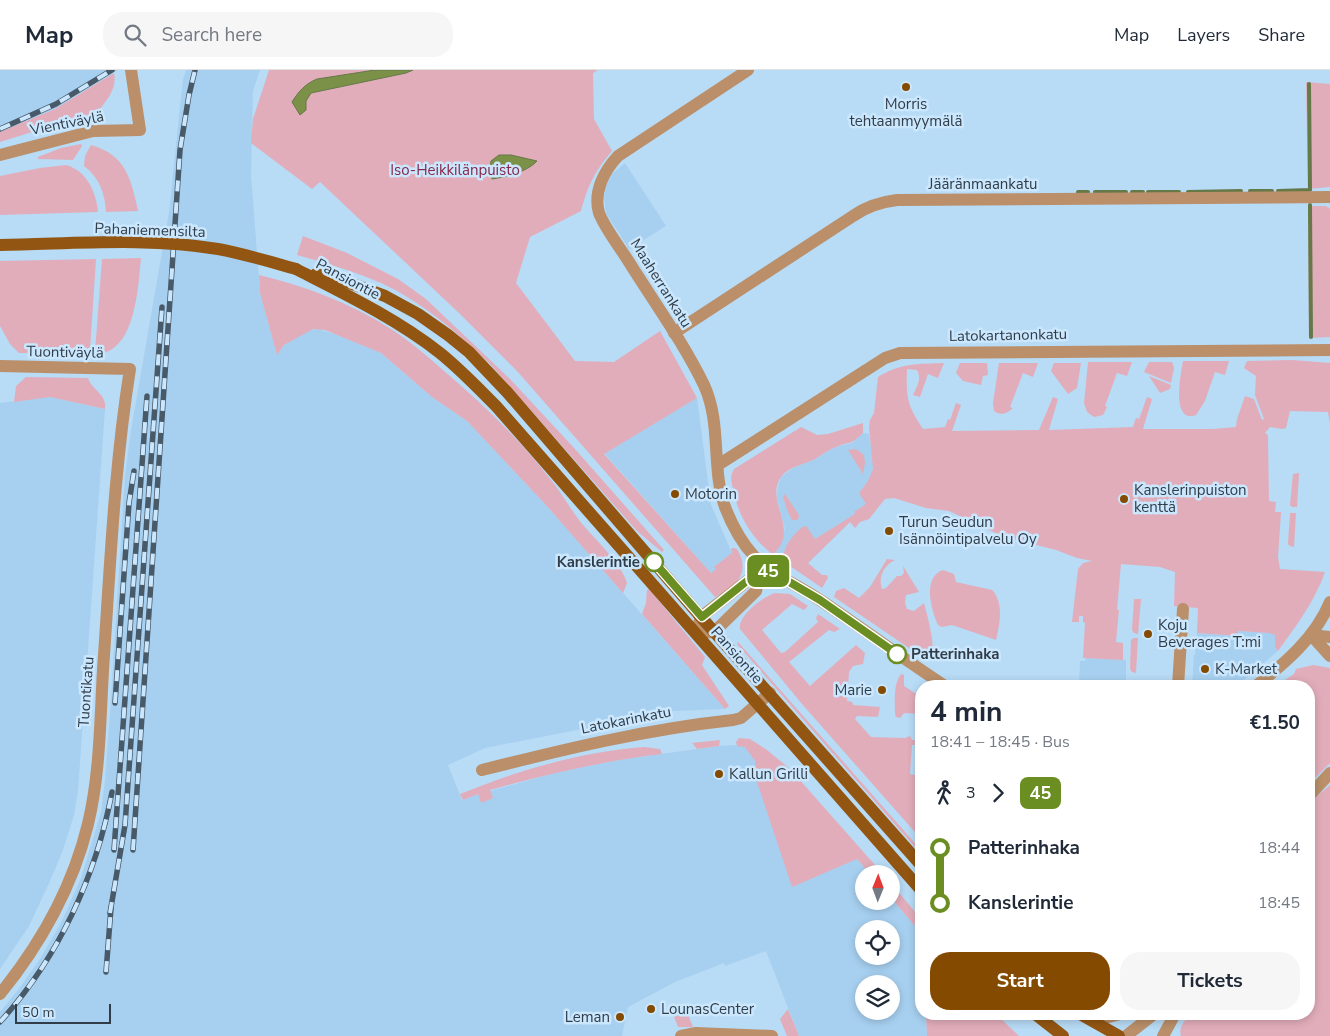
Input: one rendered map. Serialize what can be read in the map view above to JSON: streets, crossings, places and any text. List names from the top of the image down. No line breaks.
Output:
{"streets":{"main road":["Pahaniemensilta","Pansiontie"],"street":["Vientiväylä","Jääränmaankatu","Maaherrankatu","Latokartanonkatu","Tuontiväylä","Tuontikatu","Latokarinkatu"]},"crossings":[["Jääränmaankatu","Maaherrankatu"],["Pahaniemensilta","Pansiontie"],["Pansiontie","Latokarinkatu"],["Maaherrankatu","Latokartanonkatu"],["Tuontiväylä","Tuontikatu"]],"parks":["Iso-Heikkilänpuisto"],"places":["Morris tehtaanmyymälä","Motorin","Kanslerinpuiston kenttä","Turun Seudun Isännöintipalvelu Oy","Kanslerintie","Koju Beverages T:mi","Patterinhaka","K-Market","Marie","Kallun Grilli","LounasCenter","Leman"],"lines":["bus line 45"],"scale_bar":"50 m","north":"top","page":{"header":"Map","search":"Search here","nav":["Map","Layers","Share"],"on_map":"45","heading":["4 min","18:41 – 18:45 · Bus","€1.50"],"legs":["3","45"],"list":[{"name":"Patterinhaka","value":"18:44"},{"name":"Kanslerintie","value":"18:45"}],"buttons":["Start","Tickets"],"scale":"50 m"}}
